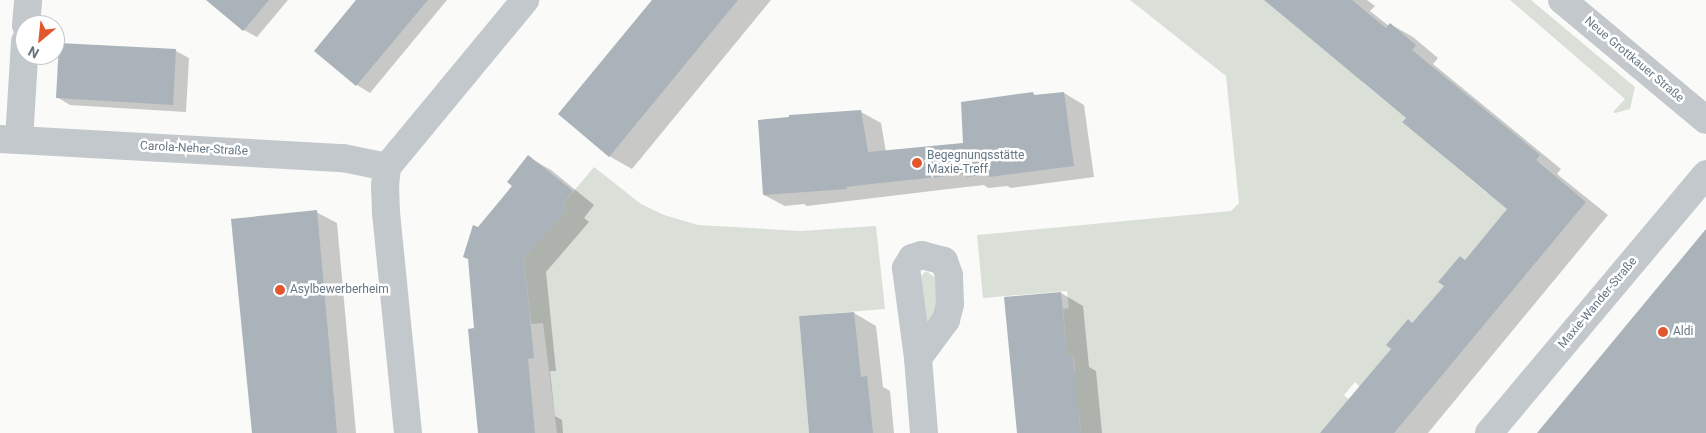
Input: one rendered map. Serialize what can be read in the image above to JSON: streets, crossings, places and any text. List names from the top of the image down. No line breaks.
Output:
{"streets":{"street":["Neue Grottkauer Straße","Carola-Neher-Straße","Maxie-Wander-Straße"]},"places":["Begegnungsstätte Maxie-Treff","Asylbewerberheim","Aldi"],"north":"bottom left"}
